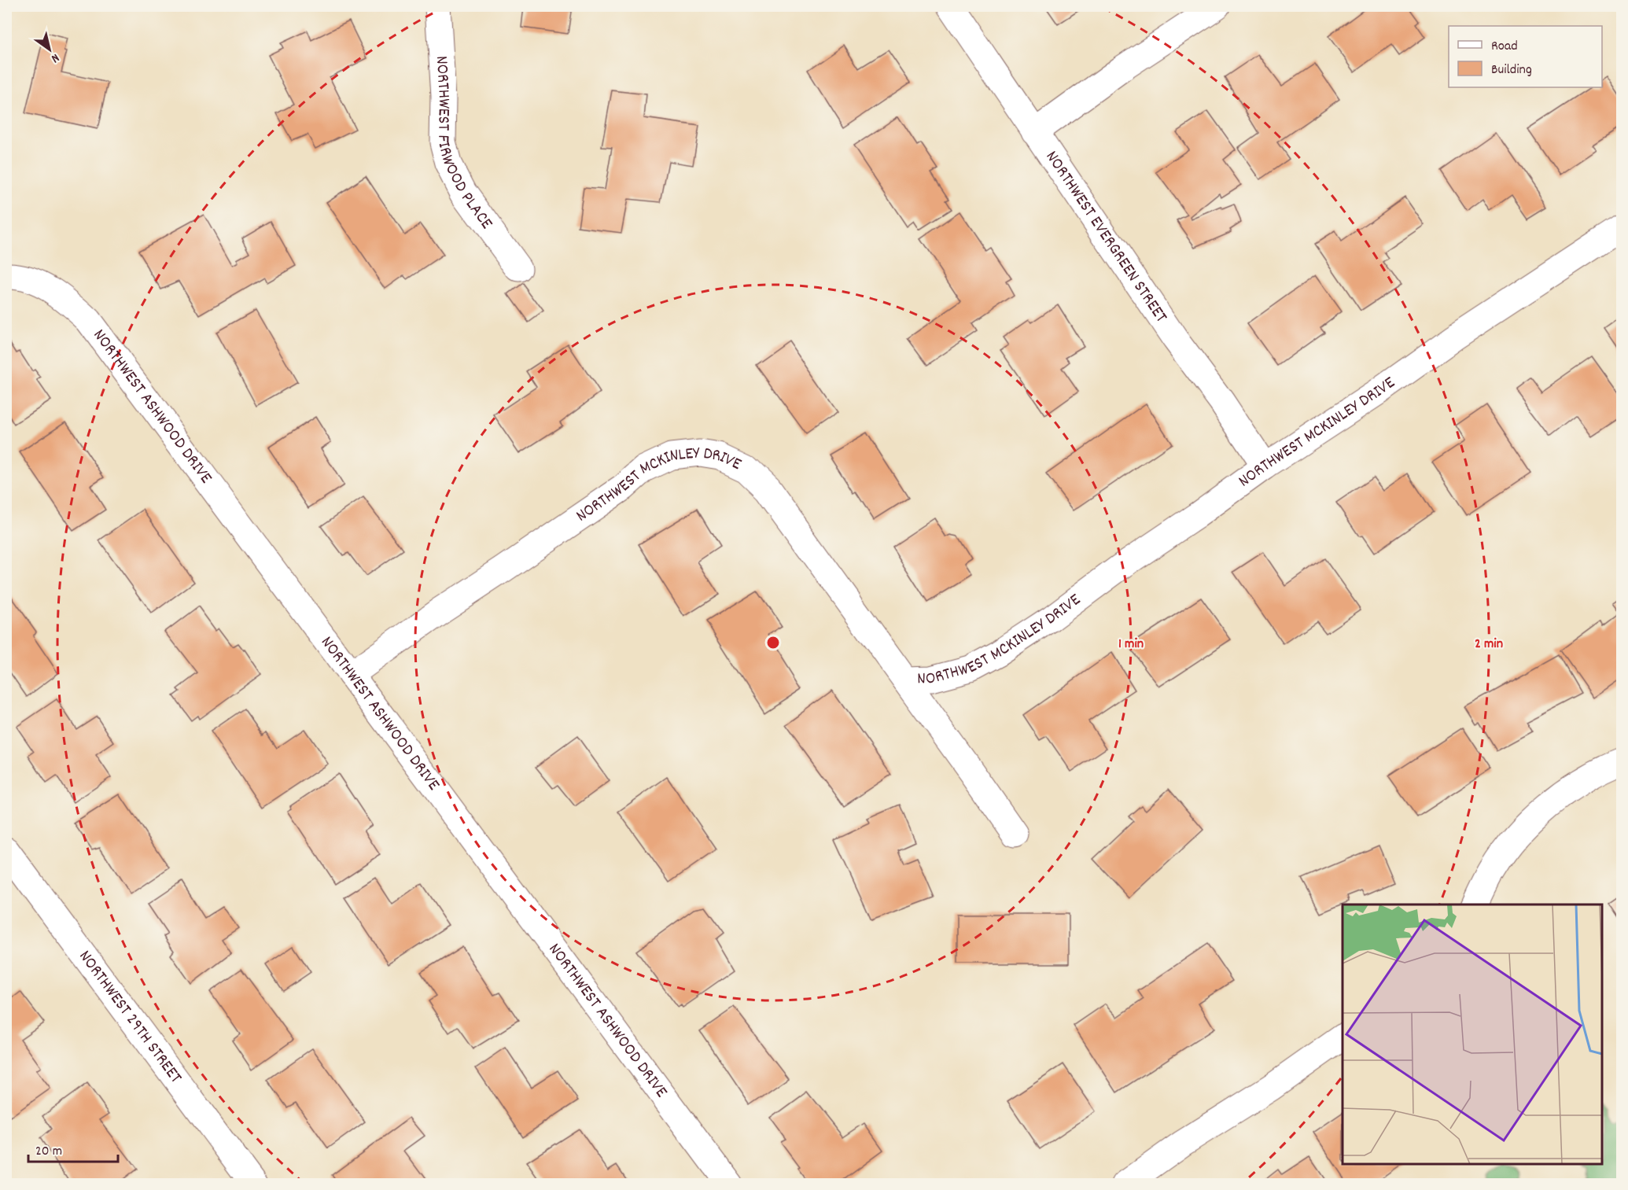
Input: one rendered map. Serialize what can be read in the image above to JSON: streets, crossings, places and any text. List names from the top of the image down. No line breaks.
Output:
{"streets":{"street":["NORTHWEST FIRWOOD PLACE","NORTHWEST EVERGREEN STREET","NORTHWEST ASHWOOD DRIVE","NORTHWEST MCKINLEY DRIVE","NORTHWEST 29TH STREET"]},"crossings":[["NORTHWEST EVERGREEN STREET","NORTHWEST MCKINLEY DRIVE"],["NORTHWEST ASHWOOD DRIVE","NORTHWEST MCKINLEY DRIVE"]],"legend":["Road","Building"],"scale_bar":"20 m","north":"bottom right","rings":["1 min","2 min"]}
